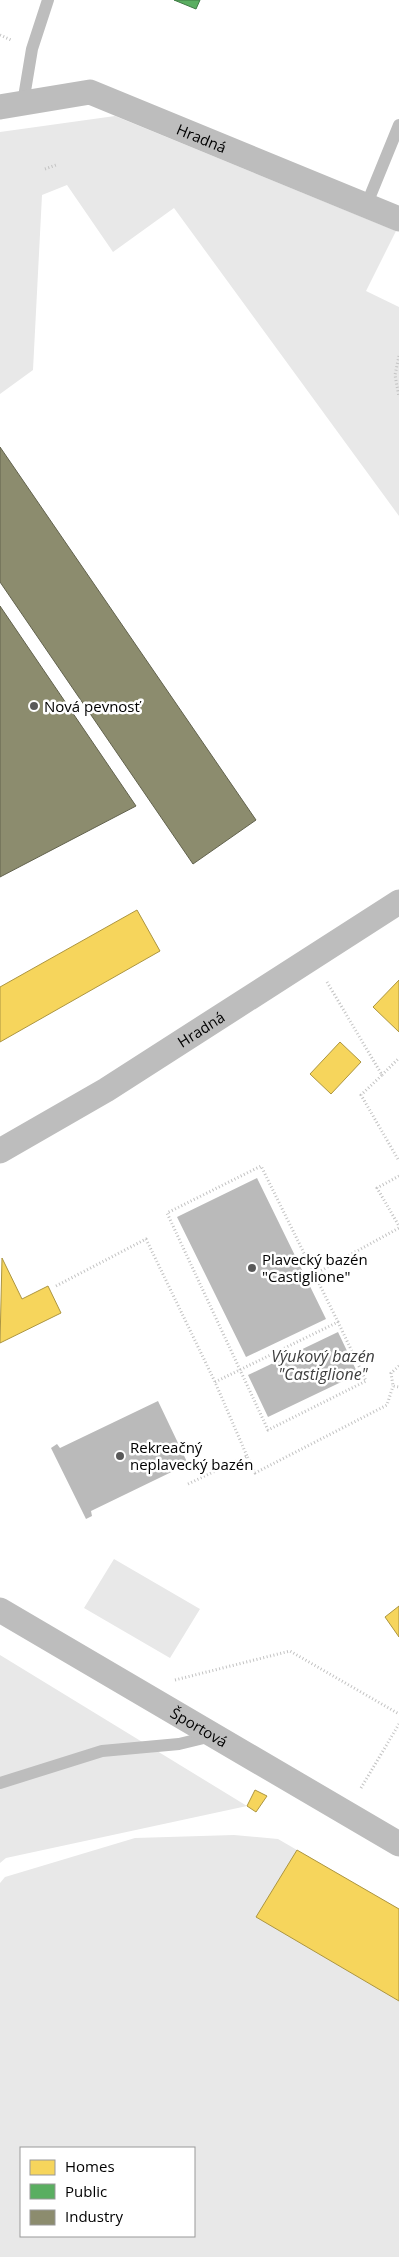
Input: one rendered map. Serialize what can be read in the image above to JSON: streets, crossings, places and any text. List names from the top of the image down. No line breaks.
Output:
{"streets":{"street":["Hradná","Športová"]},"water":["Výukový bazén \"Castiglione\""],"places":["Nová pevnosť","Plavecký bazén \"Castiglione\"","Rekreačný neplavecký bazén"],"legend":["Homes","Public","Industry"]}
